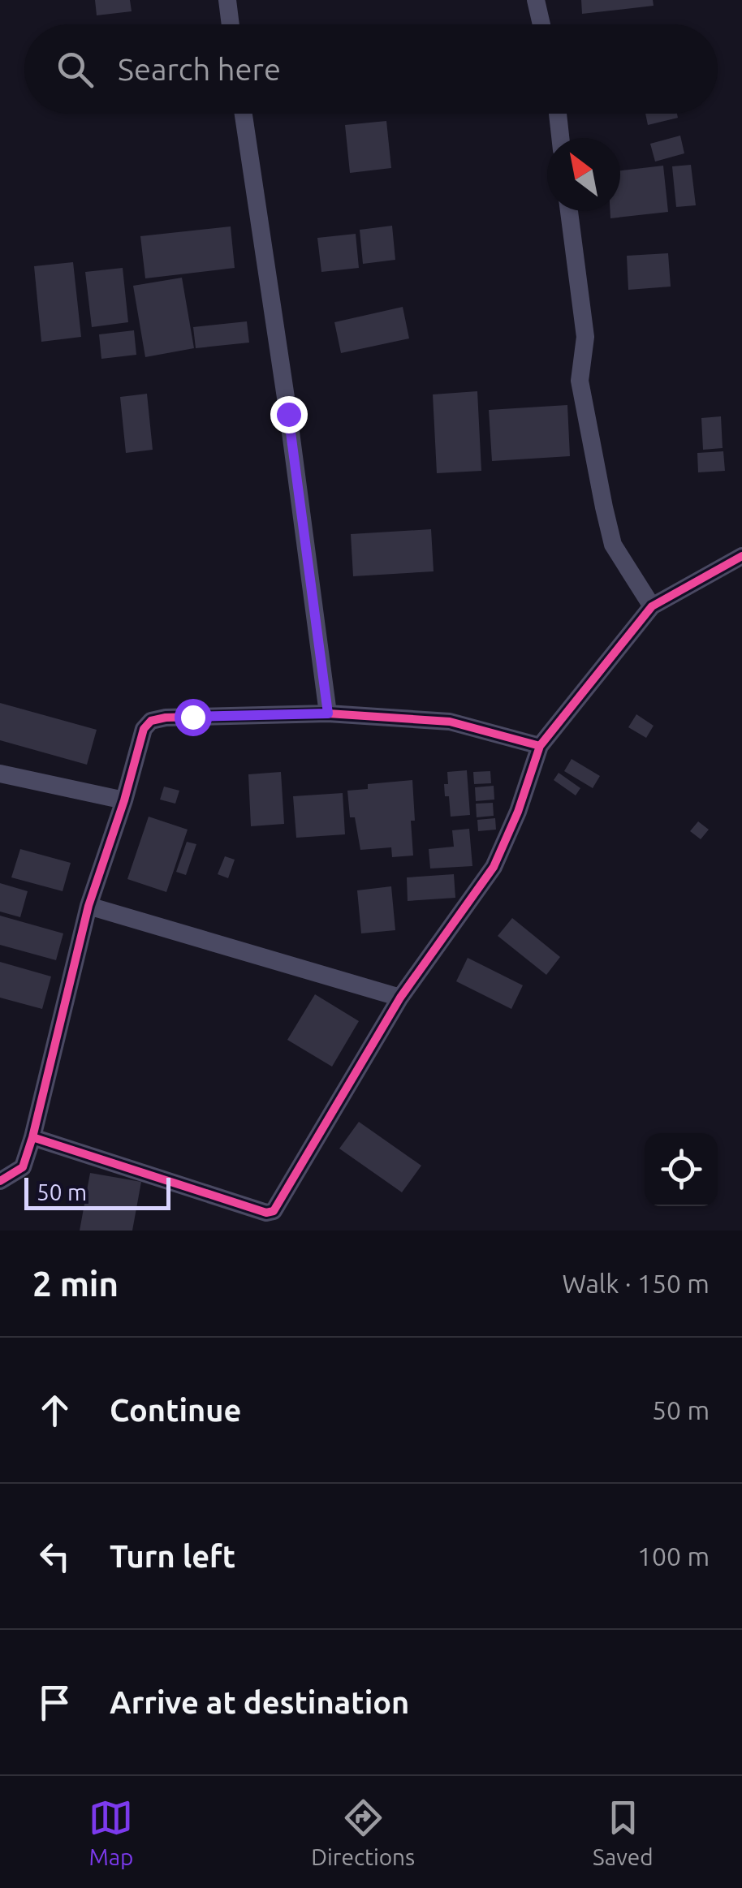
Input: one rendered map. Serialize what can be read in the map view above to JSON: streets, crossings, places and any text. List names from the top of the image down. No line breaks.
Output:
{"scale_bar":"50 m","north":"top left","page":{"search":"Search here","scale":"50 m","heading":["2 min","Walk · 150 m"],"list":[["Continue","50 m"],["Turn left","100 m"],"Arrive at destination"],"nav":["Map","Directions","Saved"]}}
